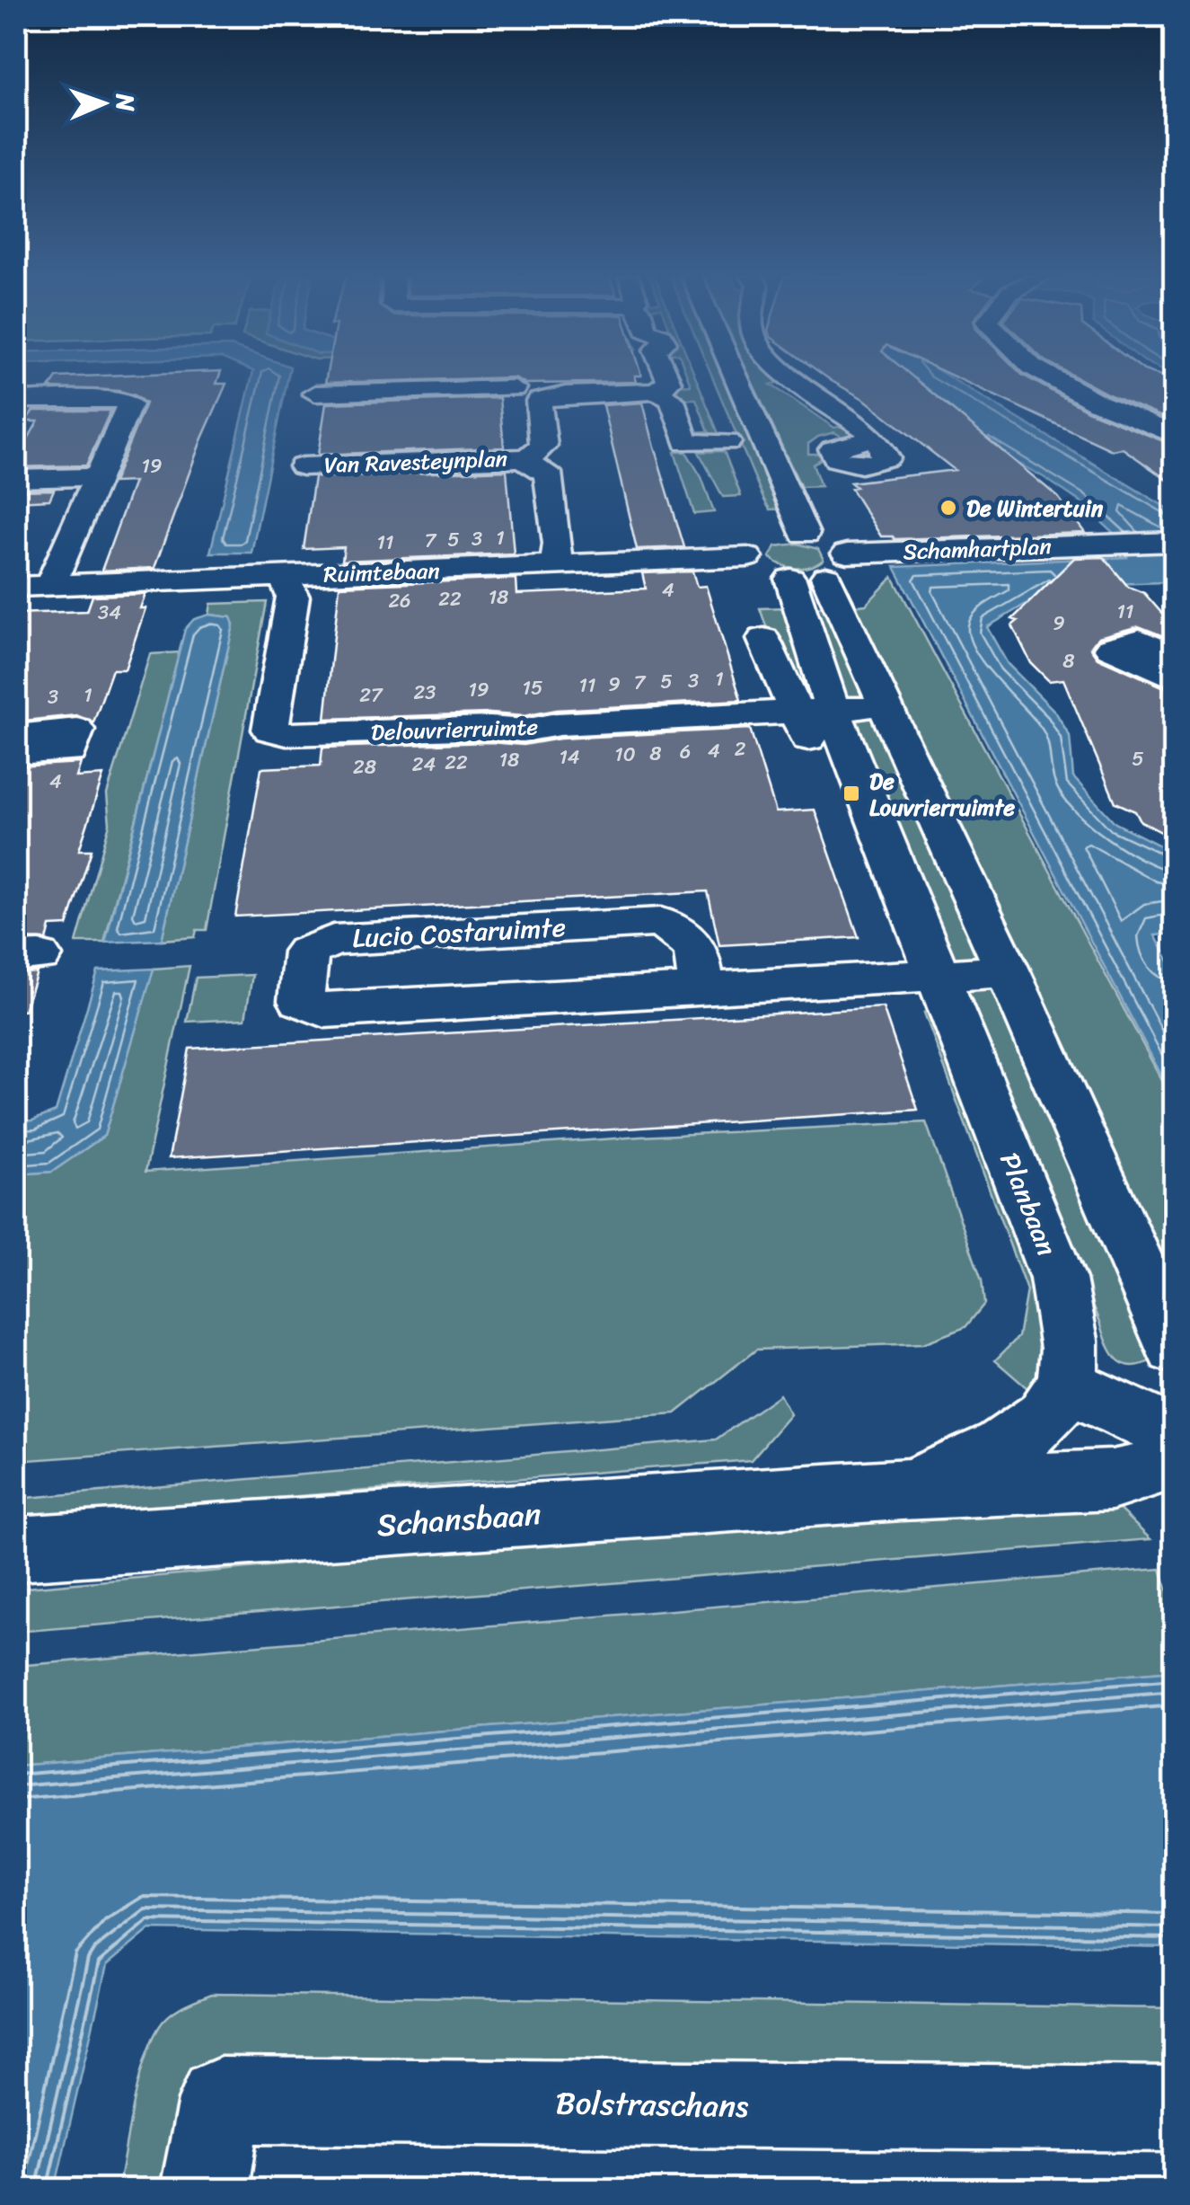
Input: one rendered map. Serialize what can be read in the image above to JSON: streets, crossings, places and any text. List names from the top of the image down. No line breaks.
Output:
{"streets":{"street":["Van Ravesteynplan","Schamhartplan","Ruimtebaan","Delouvrierruimte","Lucio Costaruimte","Planbaan","Schansbaan","Bolstraschans"]},"crossings":[["Van Ravesteynplan","Ruimtebaan"],["Schamhartplan","Planbaan"],["Ruimtebaan","Delouvrierruimte"],["Delouvrierruimte","Planbaan"],["Lucio Costaruimte","Planbaan"],["Planbaan","Schansbaan"]],"places":{"other":["De Wintertuin"],"transit":["De Louvrierruimte"]},"house_numbers":["19","1","3","5","7","11","4","18","22","26","11","34","9","8","1","3","5","7","9","11","15","19","23","1","27","3","2","4","6","8","10","14","5","18","22","24","28","4"],"north":"right"}
